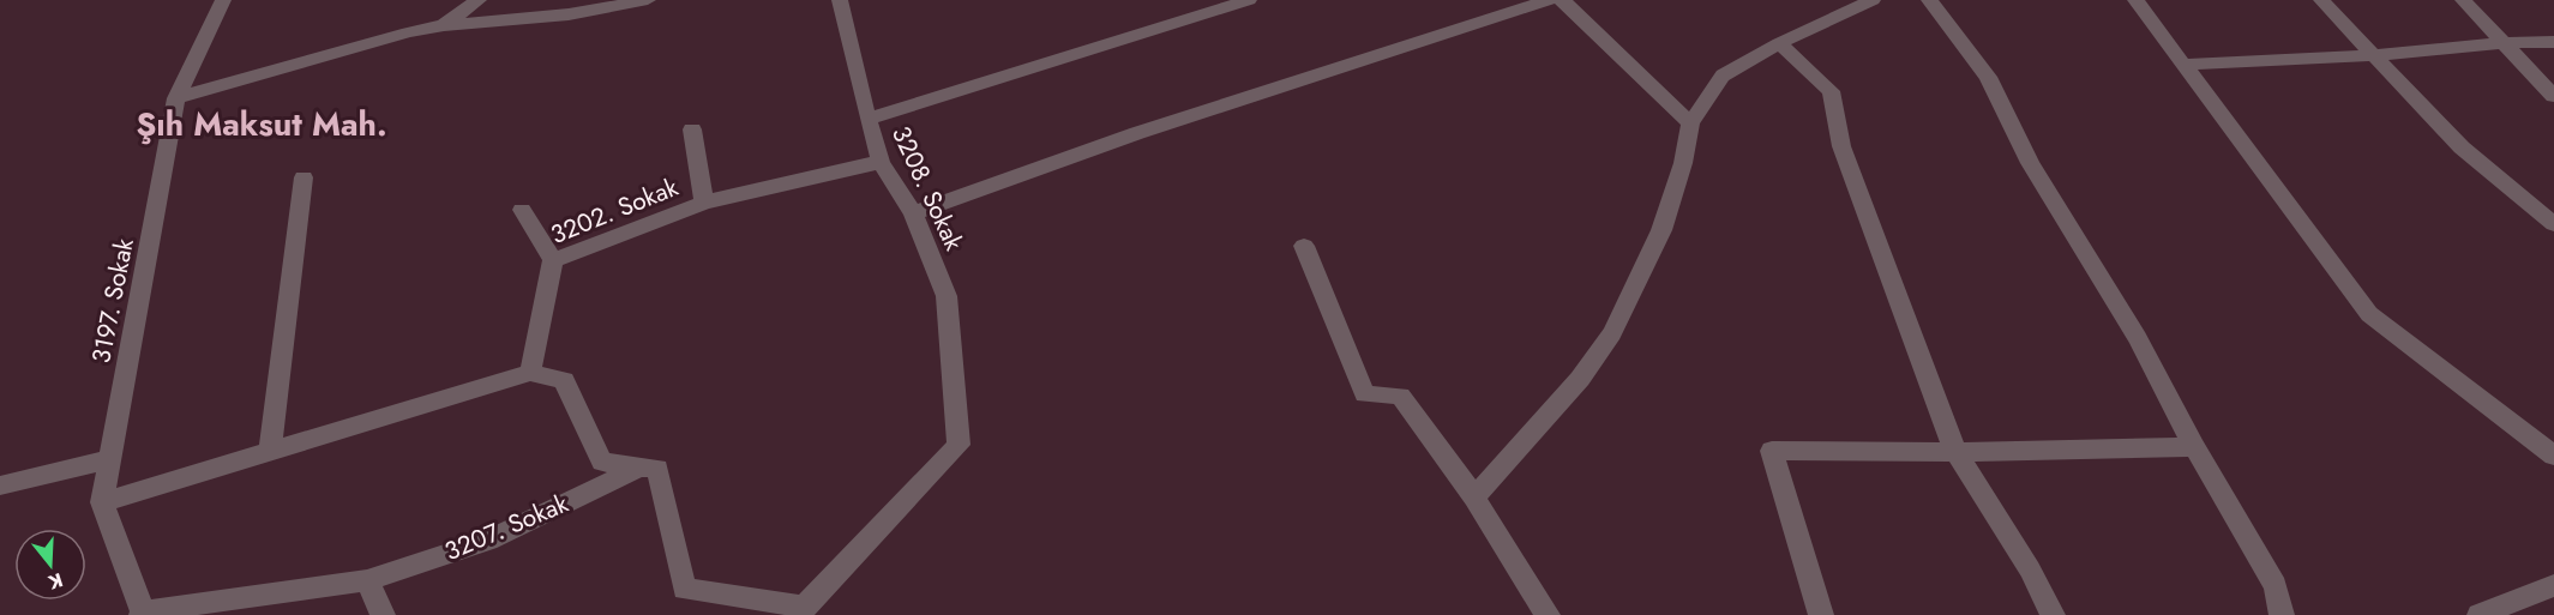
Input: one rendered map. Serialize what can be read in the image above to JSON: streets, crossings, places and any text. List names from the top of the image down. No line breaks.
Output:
{"streets":{"street":["3208. Sokak","3202. Sokak","3197. Sokak","3207. Sokak"]},"crossings":[["3208. Sokak","3202. Sokak"]],"districts":["Şıh Maksut Mah."],"north":"bottom"}
